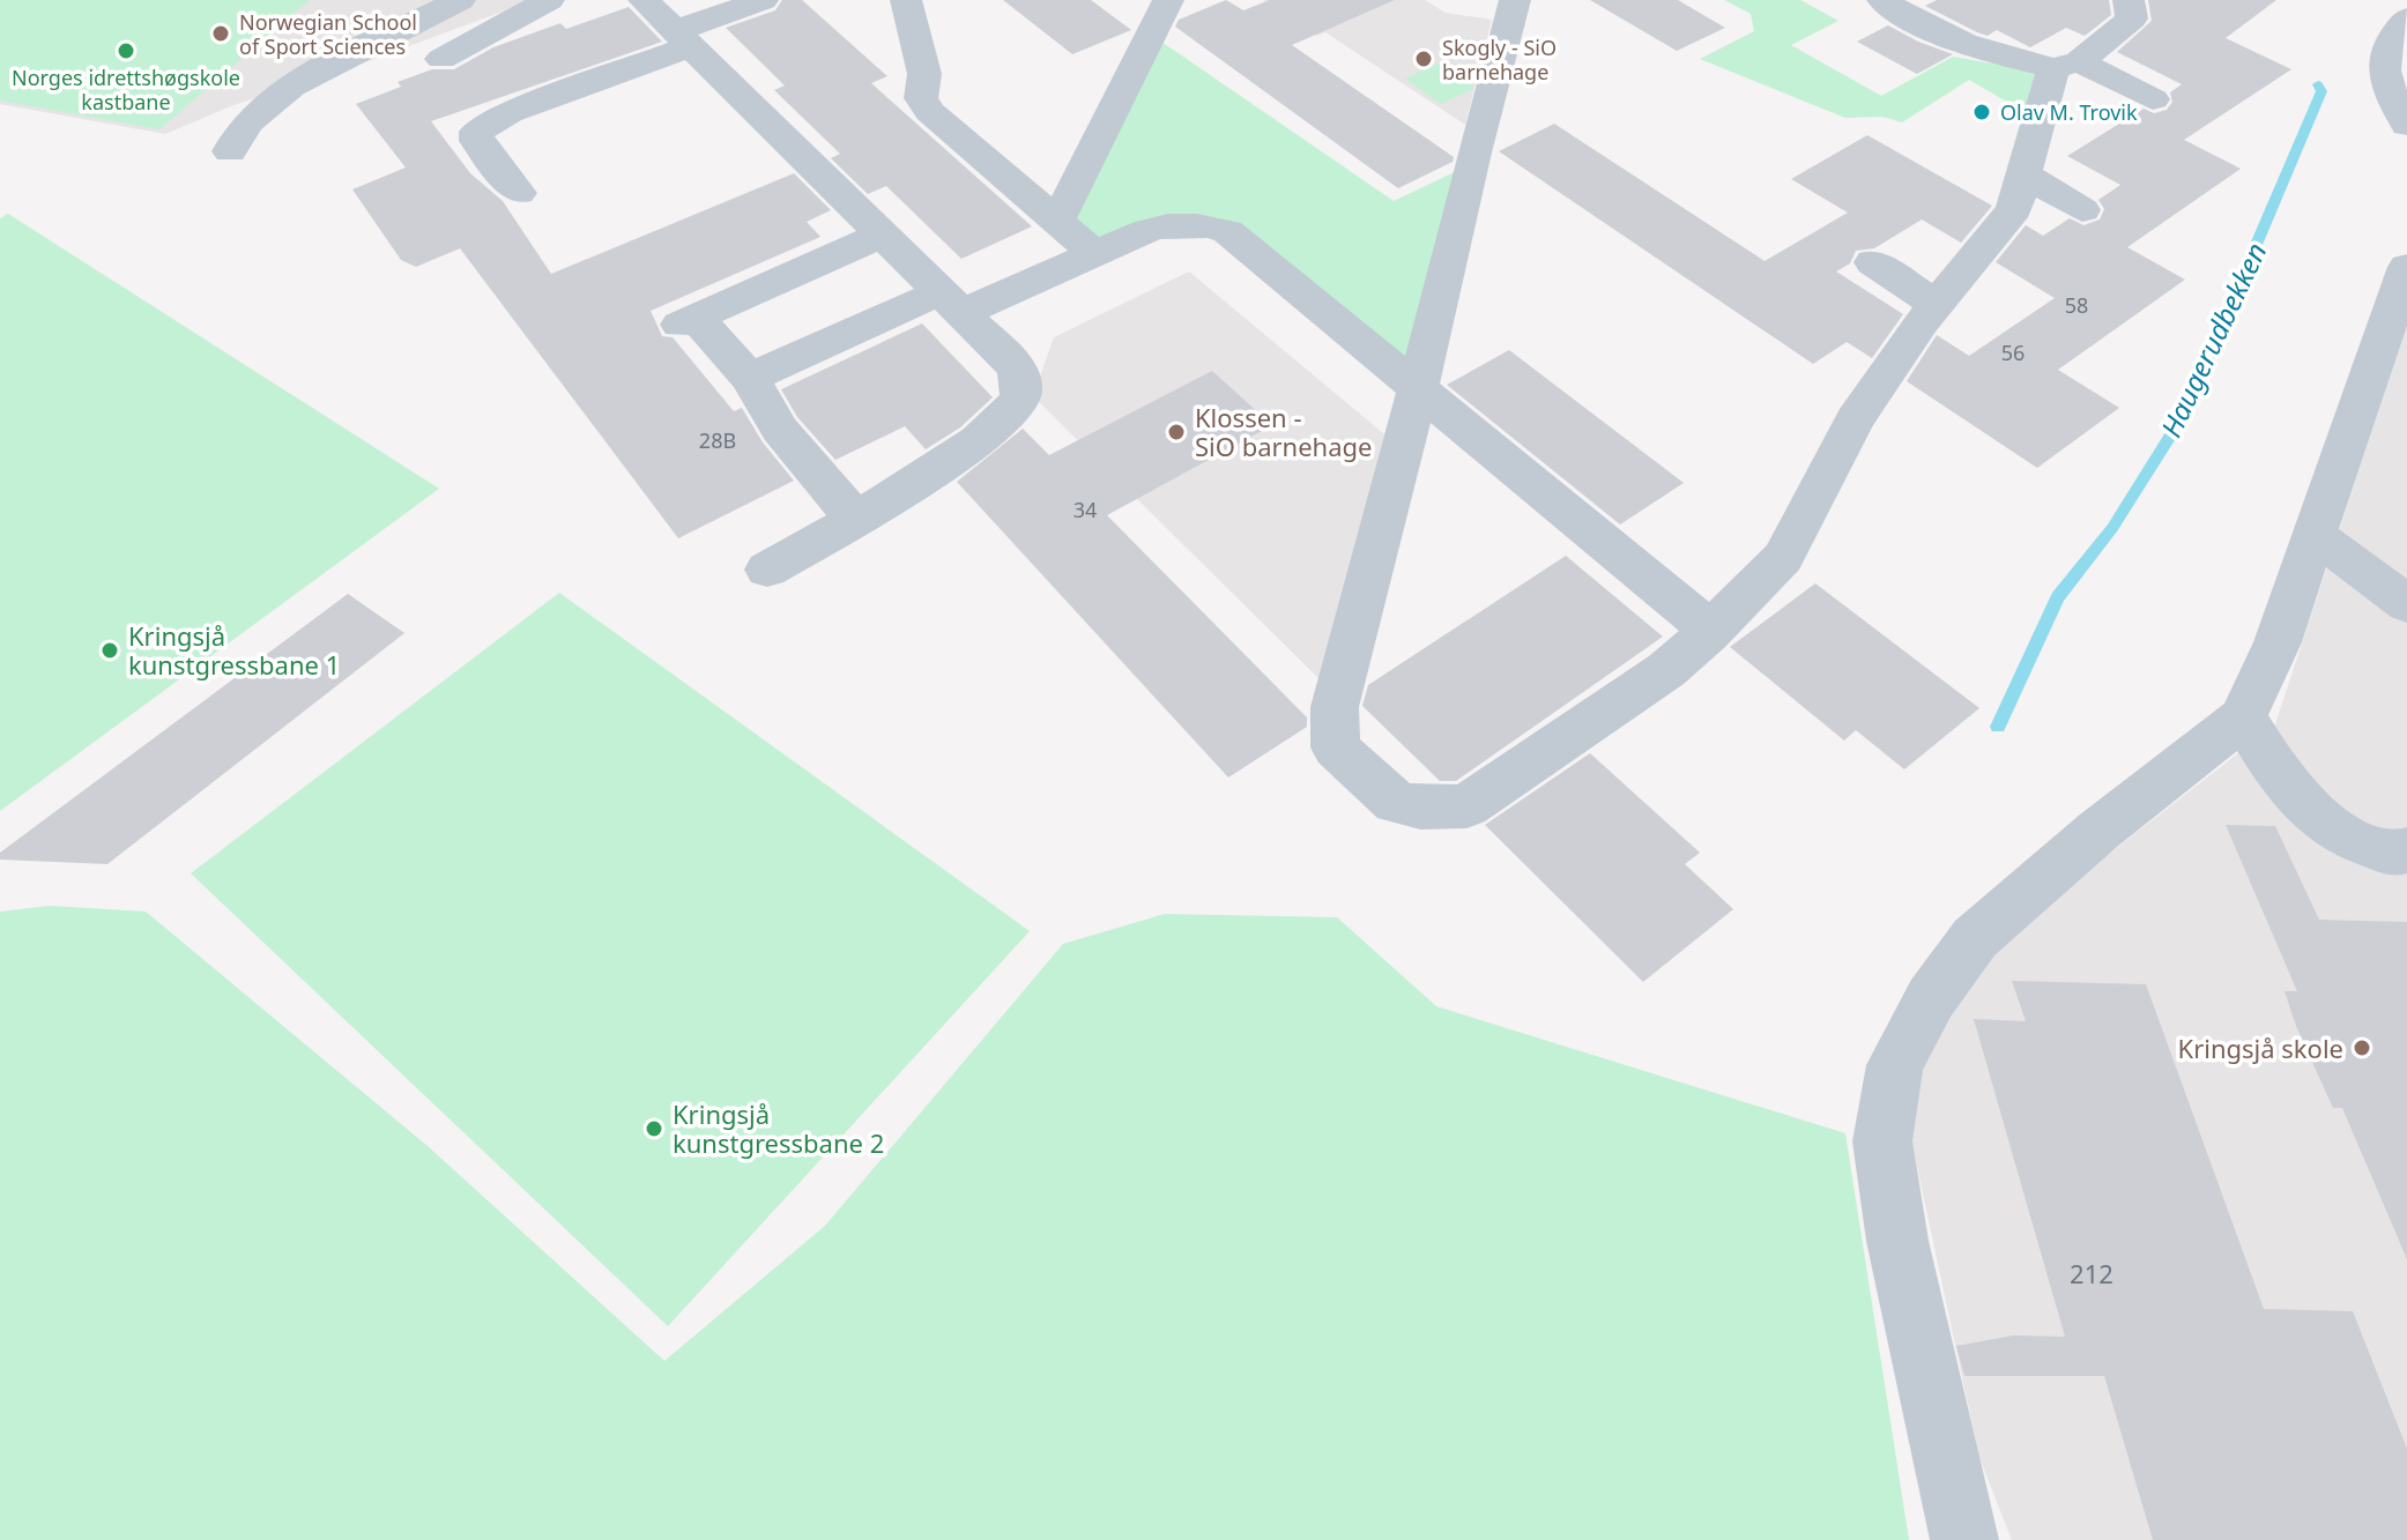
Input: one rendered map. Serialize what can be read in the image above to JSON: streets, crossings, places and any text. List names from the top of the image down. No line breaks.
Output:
{"water":["Haugerudbekken"],"places":["Norwegian School of Sport Sciences","Norges idrettshøgskole kastbane","Skogly - SiO barnehage","Olav M. Trovik","Klossen - SiO barnehage","Kringsjå kunstgressbane 1","Kringsjå skole","Kringsjå kunstgressbane 2"],"house_numbers":["58","56","28B","34","212"]}
